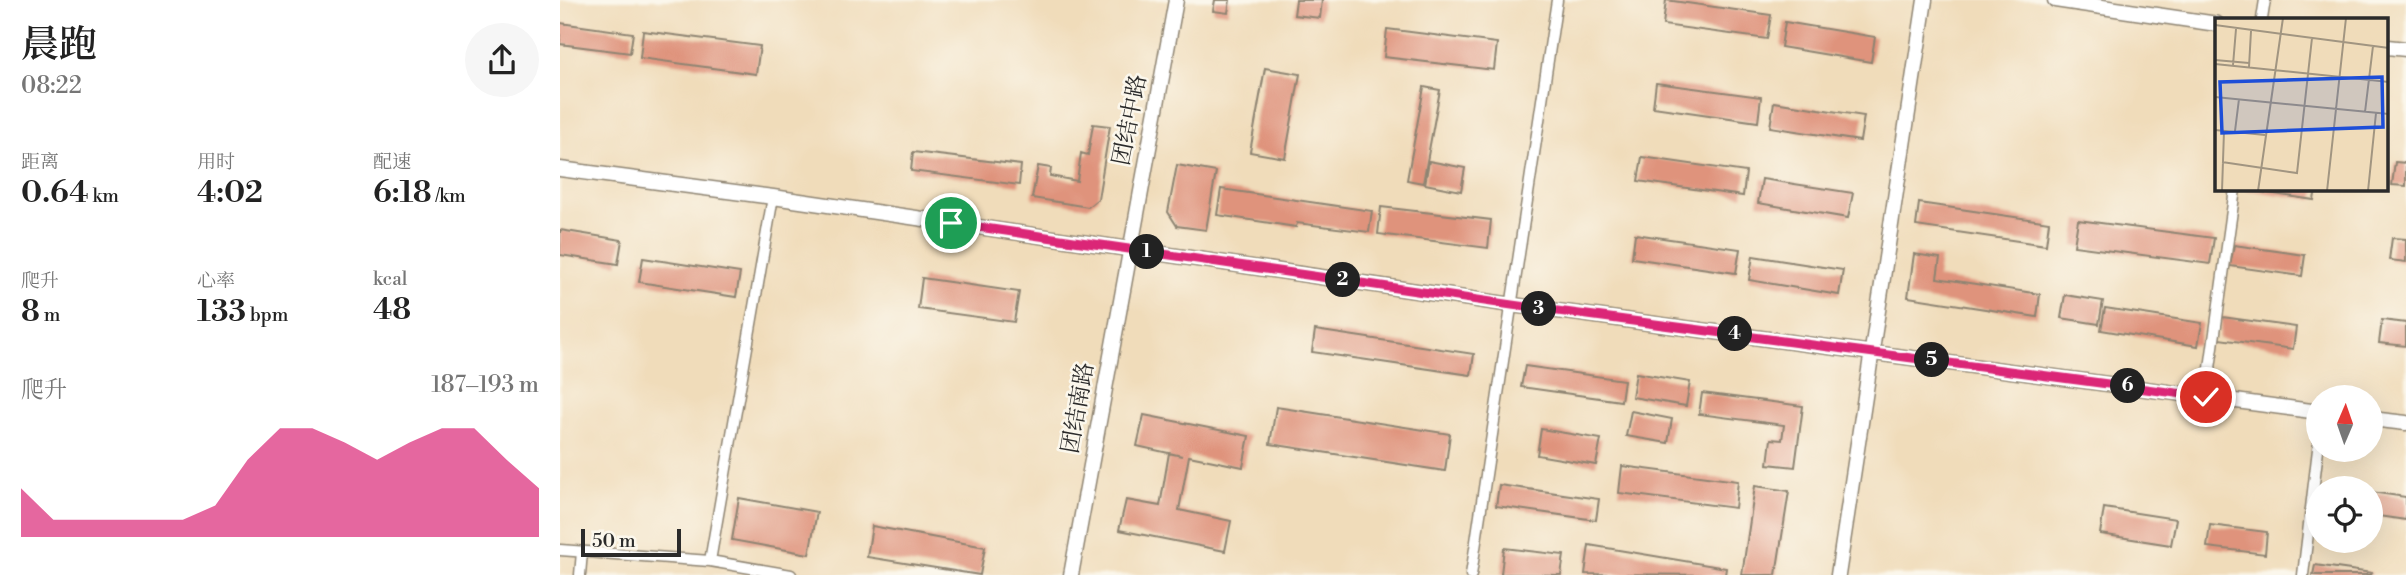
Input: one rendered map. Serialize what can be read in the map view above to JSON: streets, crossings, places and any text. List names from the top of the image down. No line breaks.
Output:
{"streets":{"main road":["团结中路","团结南路"]},"crossings":[["团结中路","团结南路"]],"scale_bar":"50 m","north":"top","page":{"heading":["晨跑","08:22"],"stats":[["距离","0.64 km"],["用时","4:02"],["配速","6:18 /km"],["爬升","8 m"],["心率","133 bpm"],["kcal","48"]],"pins":["1","2","3","4","5","6"],"chart":["爬升","187–193 m"],"scale":"50 m"}}
